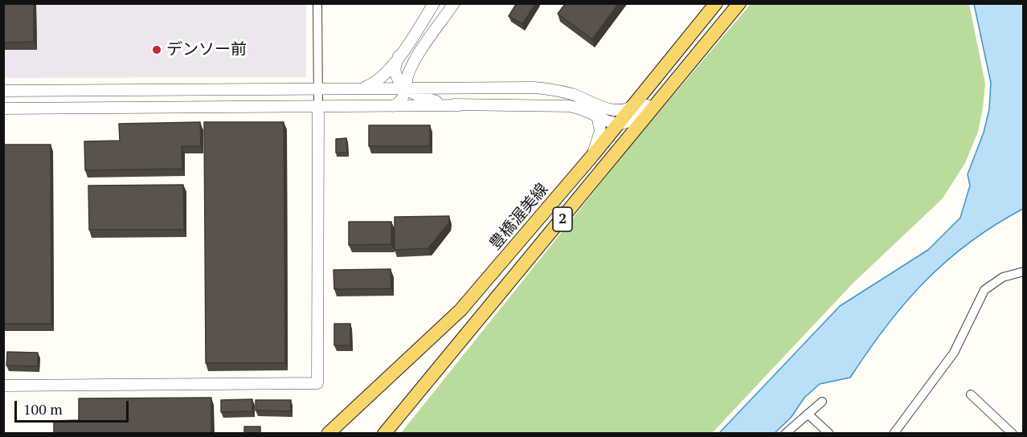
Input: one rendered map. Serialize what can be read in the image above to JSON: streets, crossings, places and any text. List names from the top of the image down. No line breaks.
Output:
{"streets":{"main road":["豊橋渥美線","2"]},"places":["デンソー前"],"scale_bar":"100 m"}
